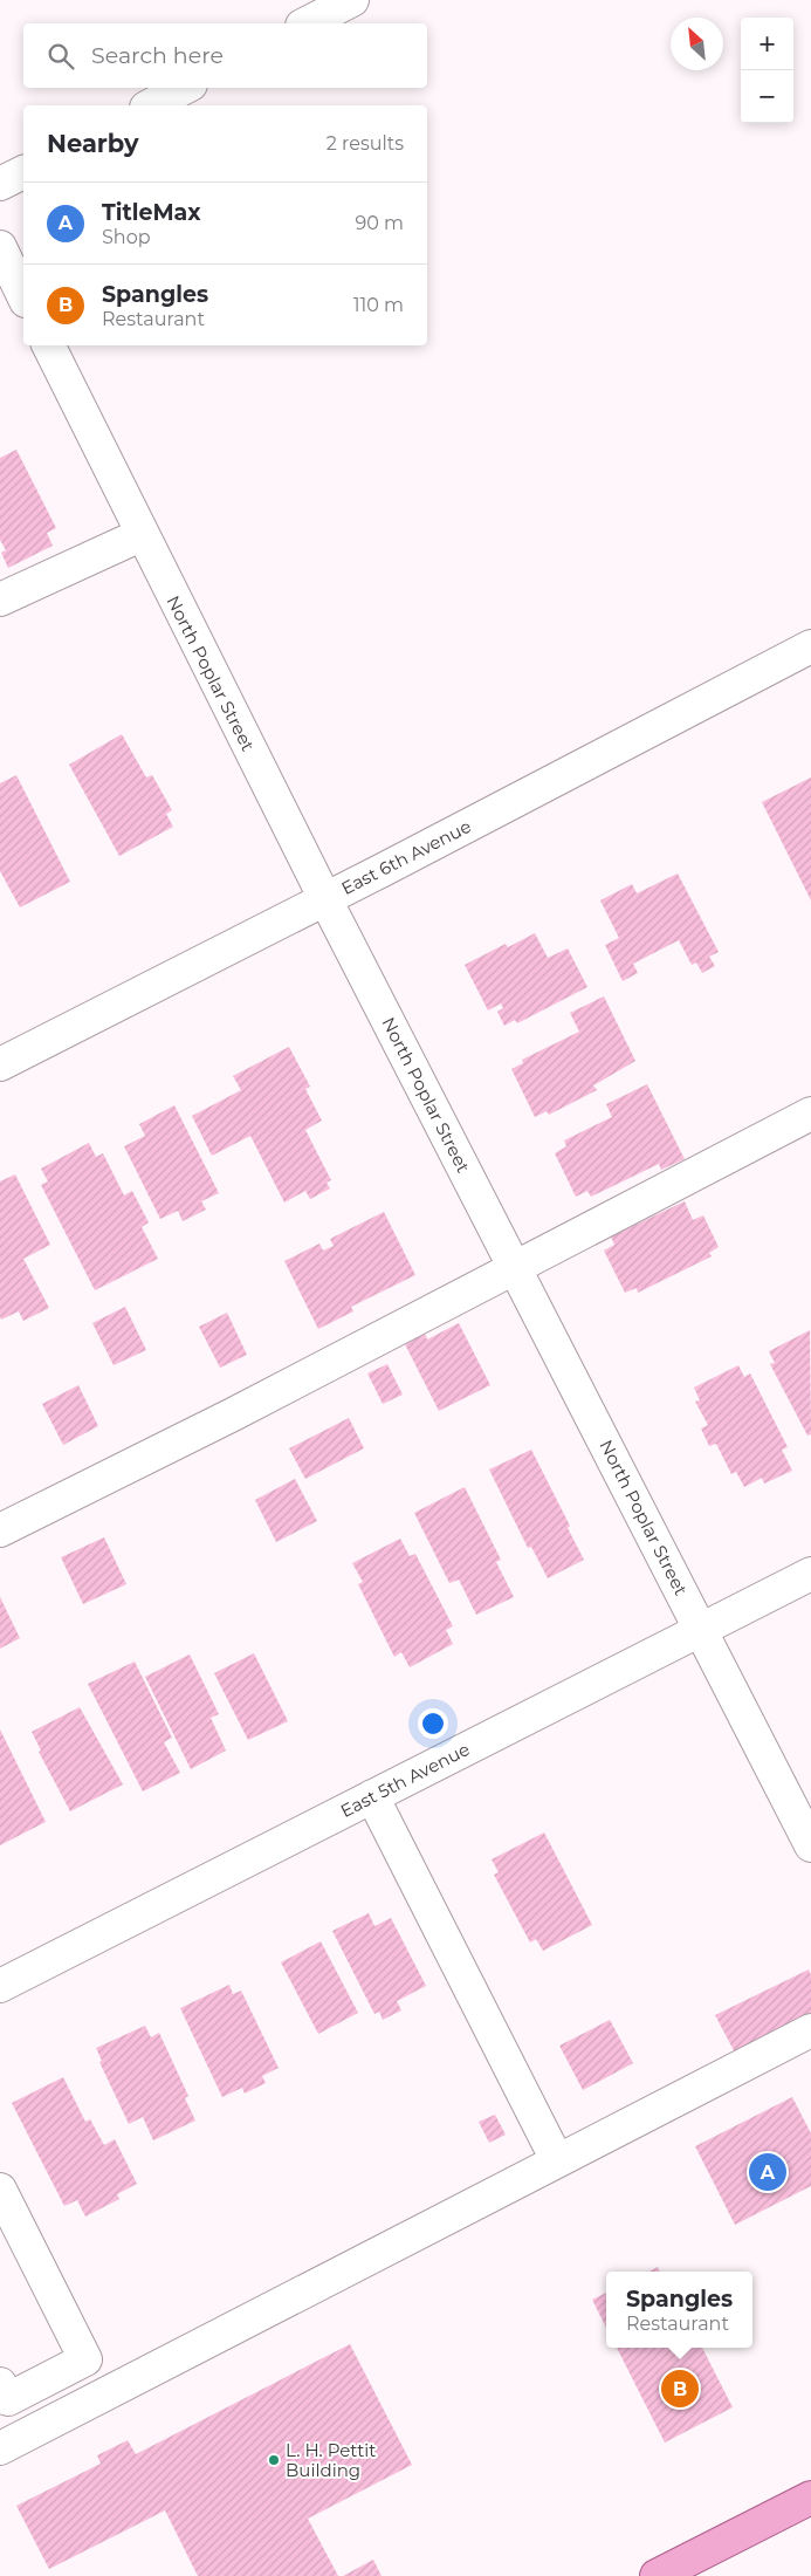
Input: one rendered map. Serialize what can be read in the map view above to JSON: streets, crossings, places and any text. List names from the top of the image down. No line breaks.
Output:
{"streets":{"street":["North Poplar Street","East 6th Avenue","East 5th Avenue"]},"crossings":[["North Poplar Street","East 6th Avenue"],["North Poplar Street","East 5th Avenue"]],"places":["L. H. Pettit Building"],"north":"top left","page":{"map_buttons":["+","−"],"search":"Search here","heading":["Nearby","2 results"],"list":[{"mark":"A","name":"TitleMax","note":"Shop","value":"90 m"},{"mark":"B","name":"Spangles","note":"Restaurant","value":"110 m"}],"pins":["A","B"],"popup":["Spangles","Restaurant"]}}
